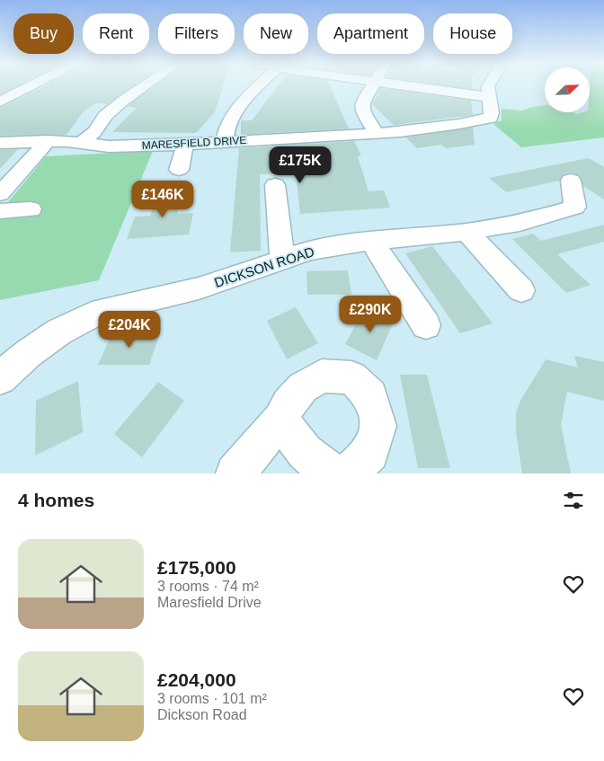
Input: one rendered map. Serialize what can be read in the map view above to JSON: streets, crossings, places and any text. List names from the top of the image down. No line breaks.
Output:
{"streets":{"street":["MARESFIELD DRIVE","DICKSON ROAD"]},"north":"top right","page":{"chip":["Buy","Rent","Filters","New","Apartment","House"],"price":["£175K","£146K","£290K","£204K"],"heading":"4 homes","list":[{"name":"£175,000","note":"3 rooms · 74 m² · Maresfield Drive"},{"name":"£204,000","note":"3 rooms · 101 m² · Dickson Road"}]}}
